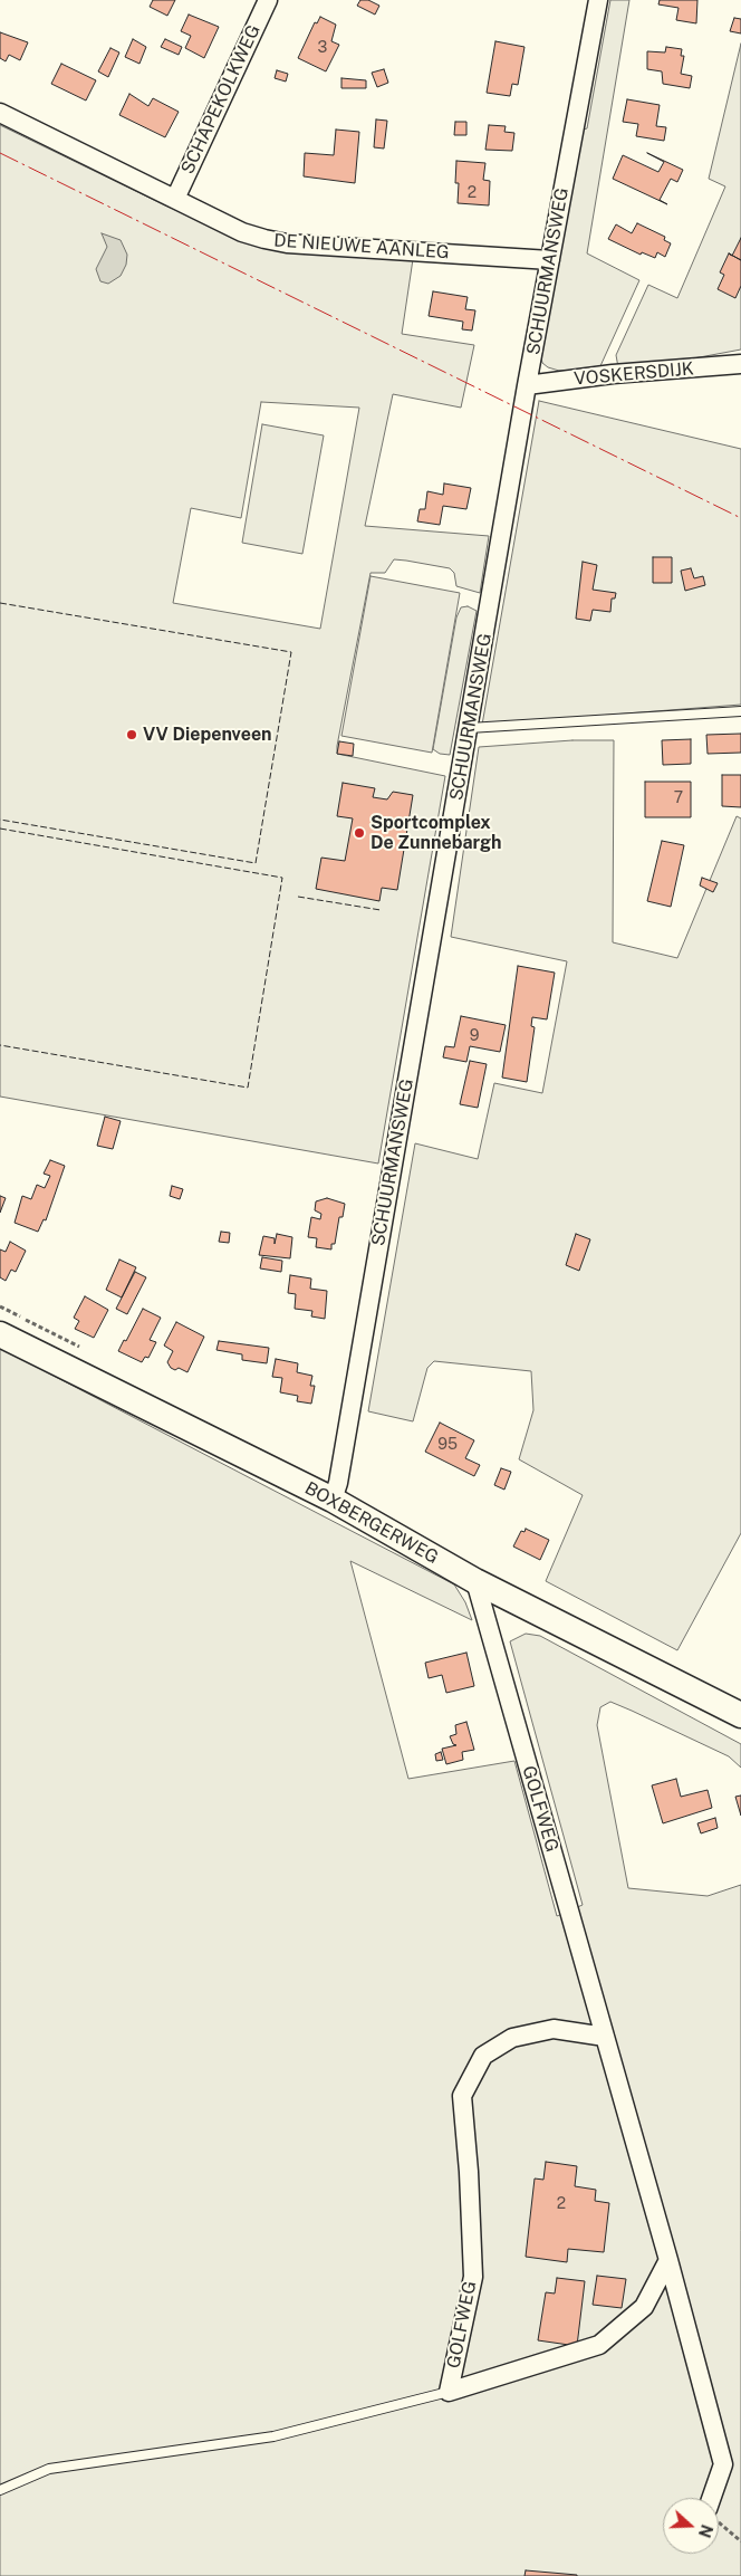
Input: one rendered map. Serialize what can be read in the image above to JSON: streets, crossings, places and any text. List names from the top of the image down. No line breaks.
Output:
{"streets":{"street":["SCHAPEKOLKWEG","DE NIEUWE AANLEG","SCHUURMANSWEG","VOSKERSDIJK","BOXBERGERWEG","GOLFWEG"]},"crossings":[["SCHAPEKOLKWEG","DE NIEUWE AANLEG"],["DE NIEUWE AANLEG","SCHUURMANSWEG"],["SCHUURMANSWEG","VOSKERSDIJK"],["SCHUURMANSWEG","BOXBERGERWEG"],["BOXBERGERWEG","GOLFWEG"]],"places":["VV Diepenveen","Sportcomplex De Zunnebargh"],"house_numbers":["3","2","7","9","95","2"],"north":"right"}
